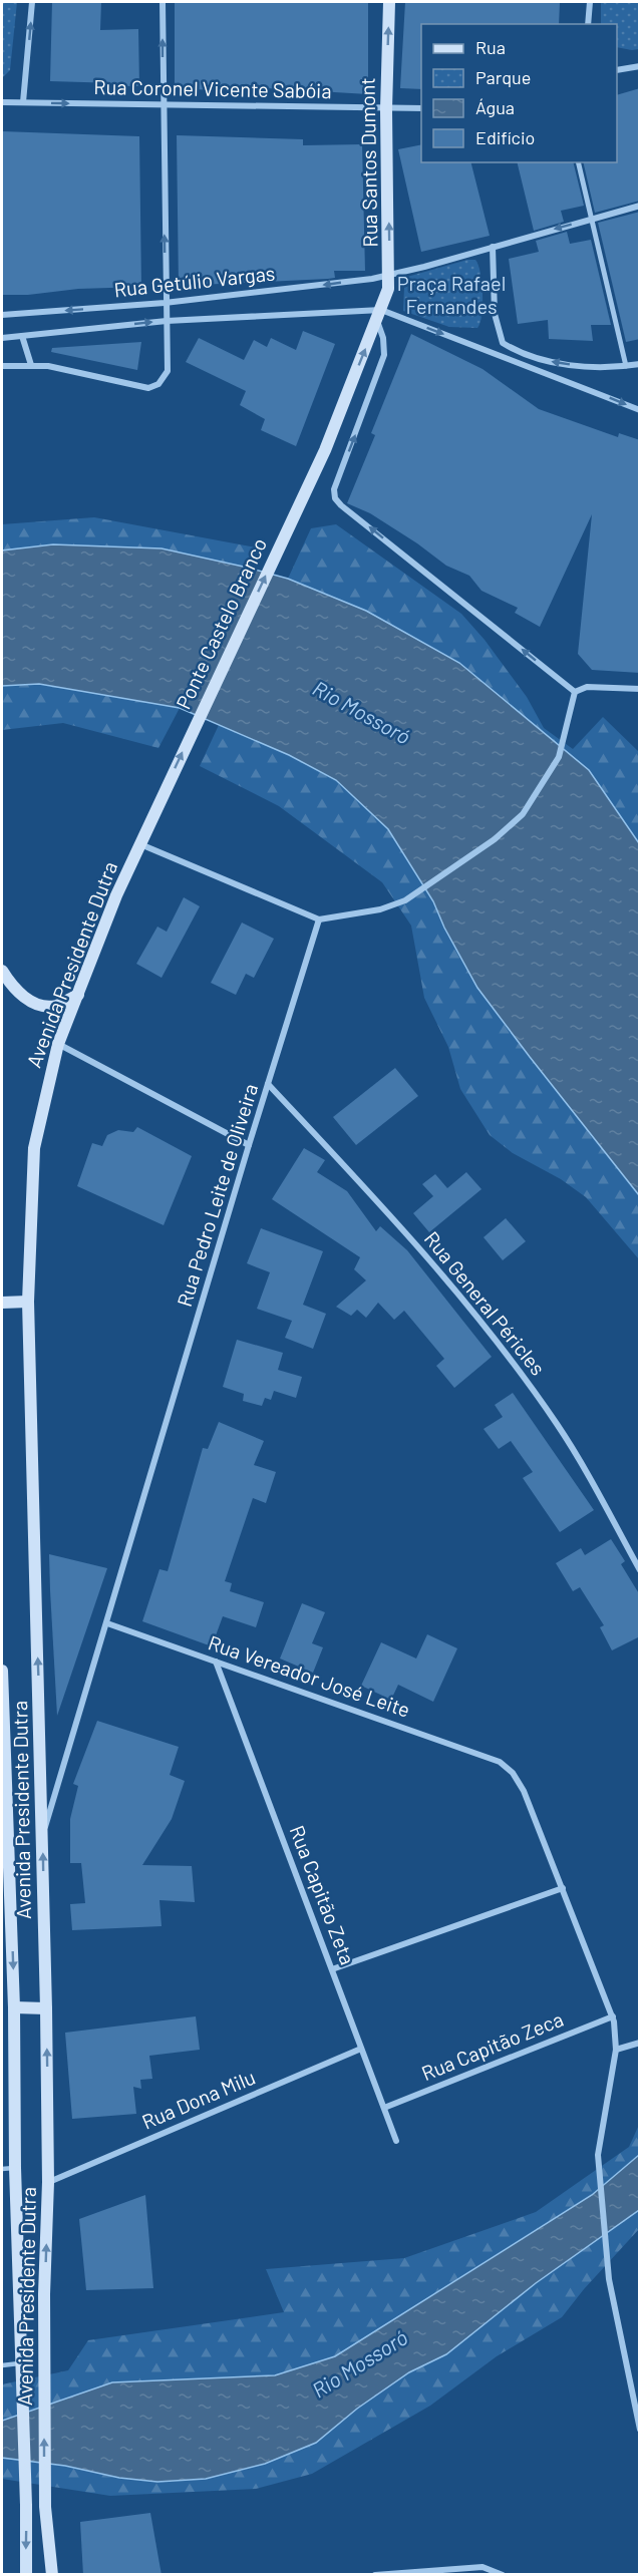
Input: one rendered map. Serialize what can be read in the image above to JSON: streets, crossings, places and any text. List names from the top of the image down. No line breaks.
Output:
{"streets":{"main road":["Rua Santos Dumont","Ponte Castelo Branco","Avenida Presidente Dutra"],"street":["Rua Coronel Vicente Sabóia","Rua Getúlio Vargas","Rua Pedro Leite de Oliveira","Rua General Péricles","Rua Vereador José Leite","Rua Capitão Zeta","Rua Capitão Zeca","Rua Dona Milu"]},"crossings":[["Rua Coronel Vicente Sabóia","Rua Santos Dumont"],["Rua Santos Dumont","Rua Getúlio Vargas"],["Rua Santos Dumont","Ponte Castelo Branco"],["Ponte Castelo Branco","Avenida Presidente Dutra"],["Avenida Presidente Dutra","Rua Pedro Leite de Oliveira"],["Avenida Presidente Dutra","Rua Dona Milu"],["Rua Pedro Leite de Oliveira","Rua General Péricles"],["Rua Pedro Leite de Oliveira","Rua Vereador José Leite"],["Rua Vereador José Leite","Rua Capitão Zeta"],["Rua Capitão Zeta","Rua Capitão Zeca"],["Rua Capitão Zeta","Rua Dona Milu"]],"one_way":["Rua Santos Dumont","Ponte Castelo Branco"],"water":["Rio Mossoró"],"parks":["Praça Rafael Fernandes"],"legend":["Rua","Parque","Água","Edifício"]}
